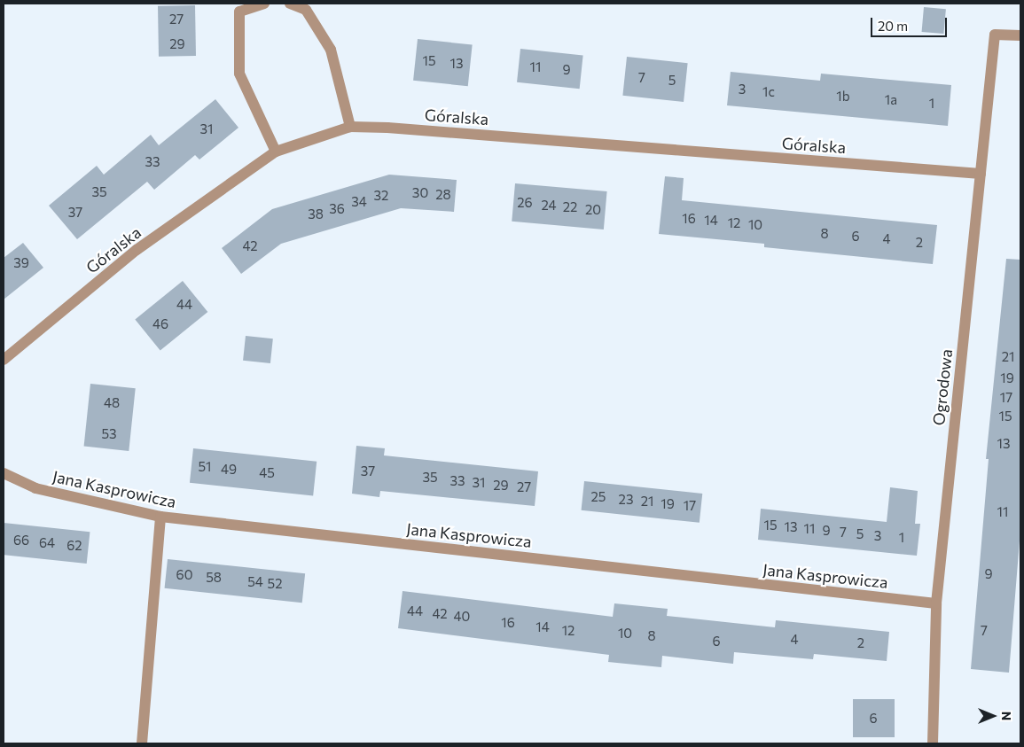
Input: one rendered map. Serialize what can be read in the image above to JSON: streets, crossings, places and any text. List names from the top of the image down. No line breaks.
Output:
{"streets":{"street":["Góralska","Ogrodowa","Jana Kasprowicza"]},"crossings":[["Góralska","Ogrodowa"],["Ogrodowa","Jana Kasprowicza"]],"house_numbers":["27","29","15","13","11","9","7","5","3","1c","1b","1a","1","31","33","35","30","28","32","34","26","24","22","36","20","37","38","16","14","12","10","8","6","4","2","42","39","44","46","21","19","17","48","15","53","13","51","49","37","45","35","33","31","29","27","25","23","21","19","17","11","15","13","11","9","7","5","3","1","66","64","62","9","60","58","54","52","44","42","40","16","14","12","7","10","8","4","6","2","6"],"scale_bar":"20 m","north":"right"}
